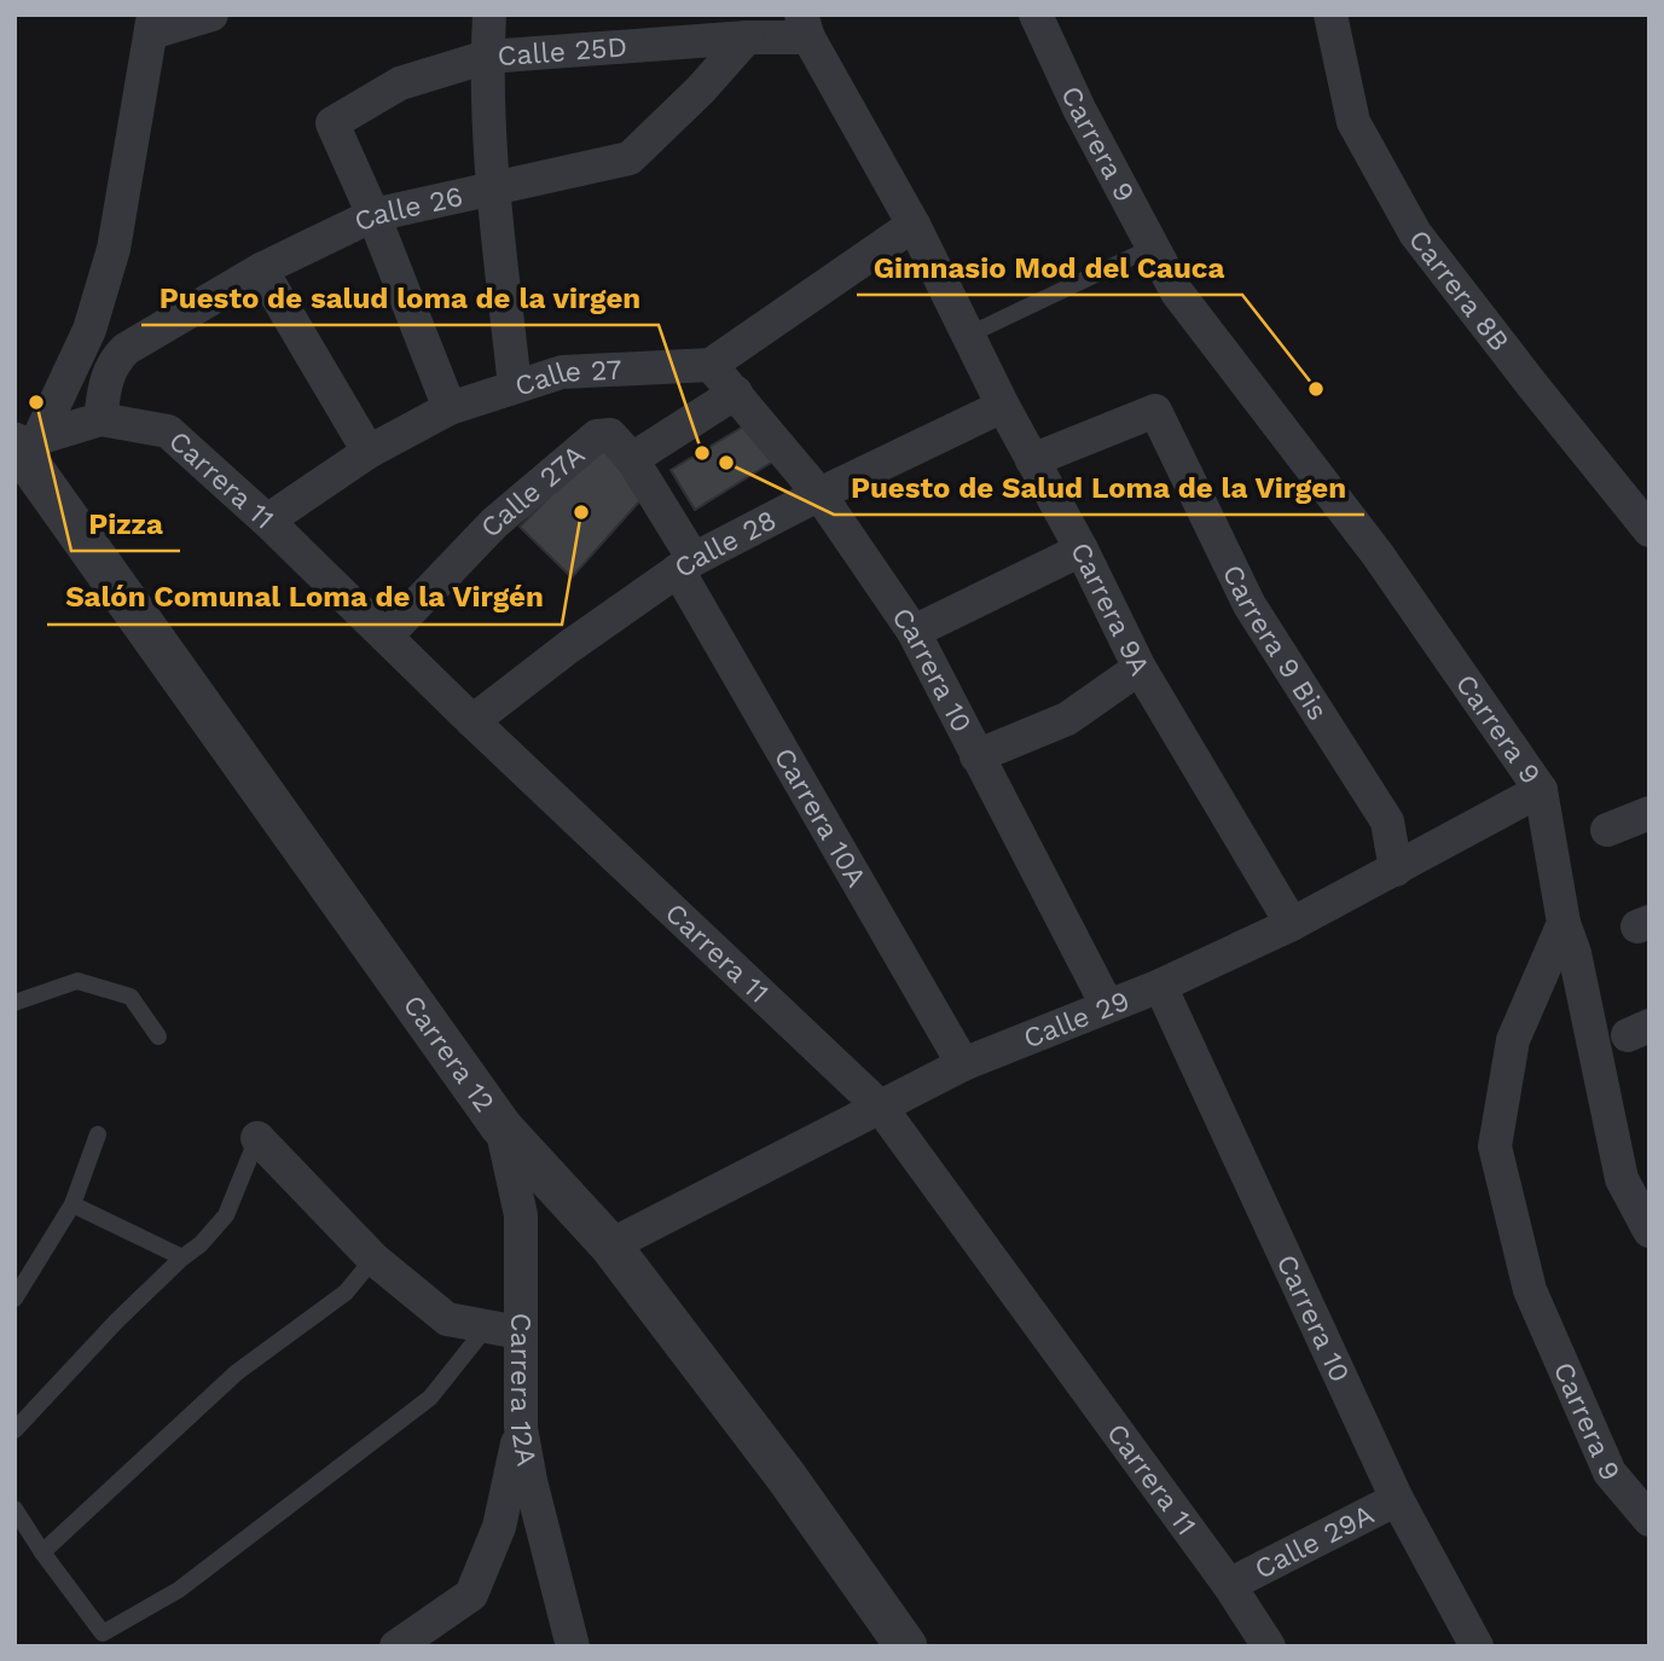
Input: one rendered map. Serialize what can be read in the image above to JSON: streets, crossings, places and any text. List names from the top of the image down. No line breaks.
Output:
{"streets":{"street":["Calle 25D","Carrera 9","Calle 26","Carrera 8B","Calle 27","Carrera 11","Calle 27A","Calle 28","Carrera 9A","Carrera 9 Bis","Carrera 10","Carrera 10A","Calle 29","Carrera 12","Carrera 12A","Calle 29A"]},"crossings":[["Calle 25D","Calle 26"],["Calle 25D","Carrera 9A"],["Carrera 9","Calle 29"],["Calle 26","Carrera 11"],["Calle 27","Carrera 11"],["Calle 27","Carrera 10"],["Carrera 11","Calle 27A"],["Carrera 11","Calle 28"],["Carrera 11","Calle 29"],["Carrera 11","Carrera 12"],["Carrera 11","Calle 29A"],["Calle 27A","Carrera 10A"],["Calle 28","Carrera 9A"],["Calle 28","Carrera 10"],["Calle 28","Carrera 10A"],["Carrera 9A","Carrera 9 Bis"],["Carrera 9A","Calle 29"],["Carrera 9 Bis","Calle 29"],["Carrera 10","Calle 29"],["Carrera 10","Calle 29A"],["Carrera 10A","Calle 29"],["Calle 29","Carrera 12"],["Carrera 12","Carrera 12A"]],"places":["Gimnasio Mod del Cauca","Pizza","Puesto de salud loma de la virgen","Puesto de Salud Loma de la Virgen","Salón Comunal Loma de la Virgén"]}
